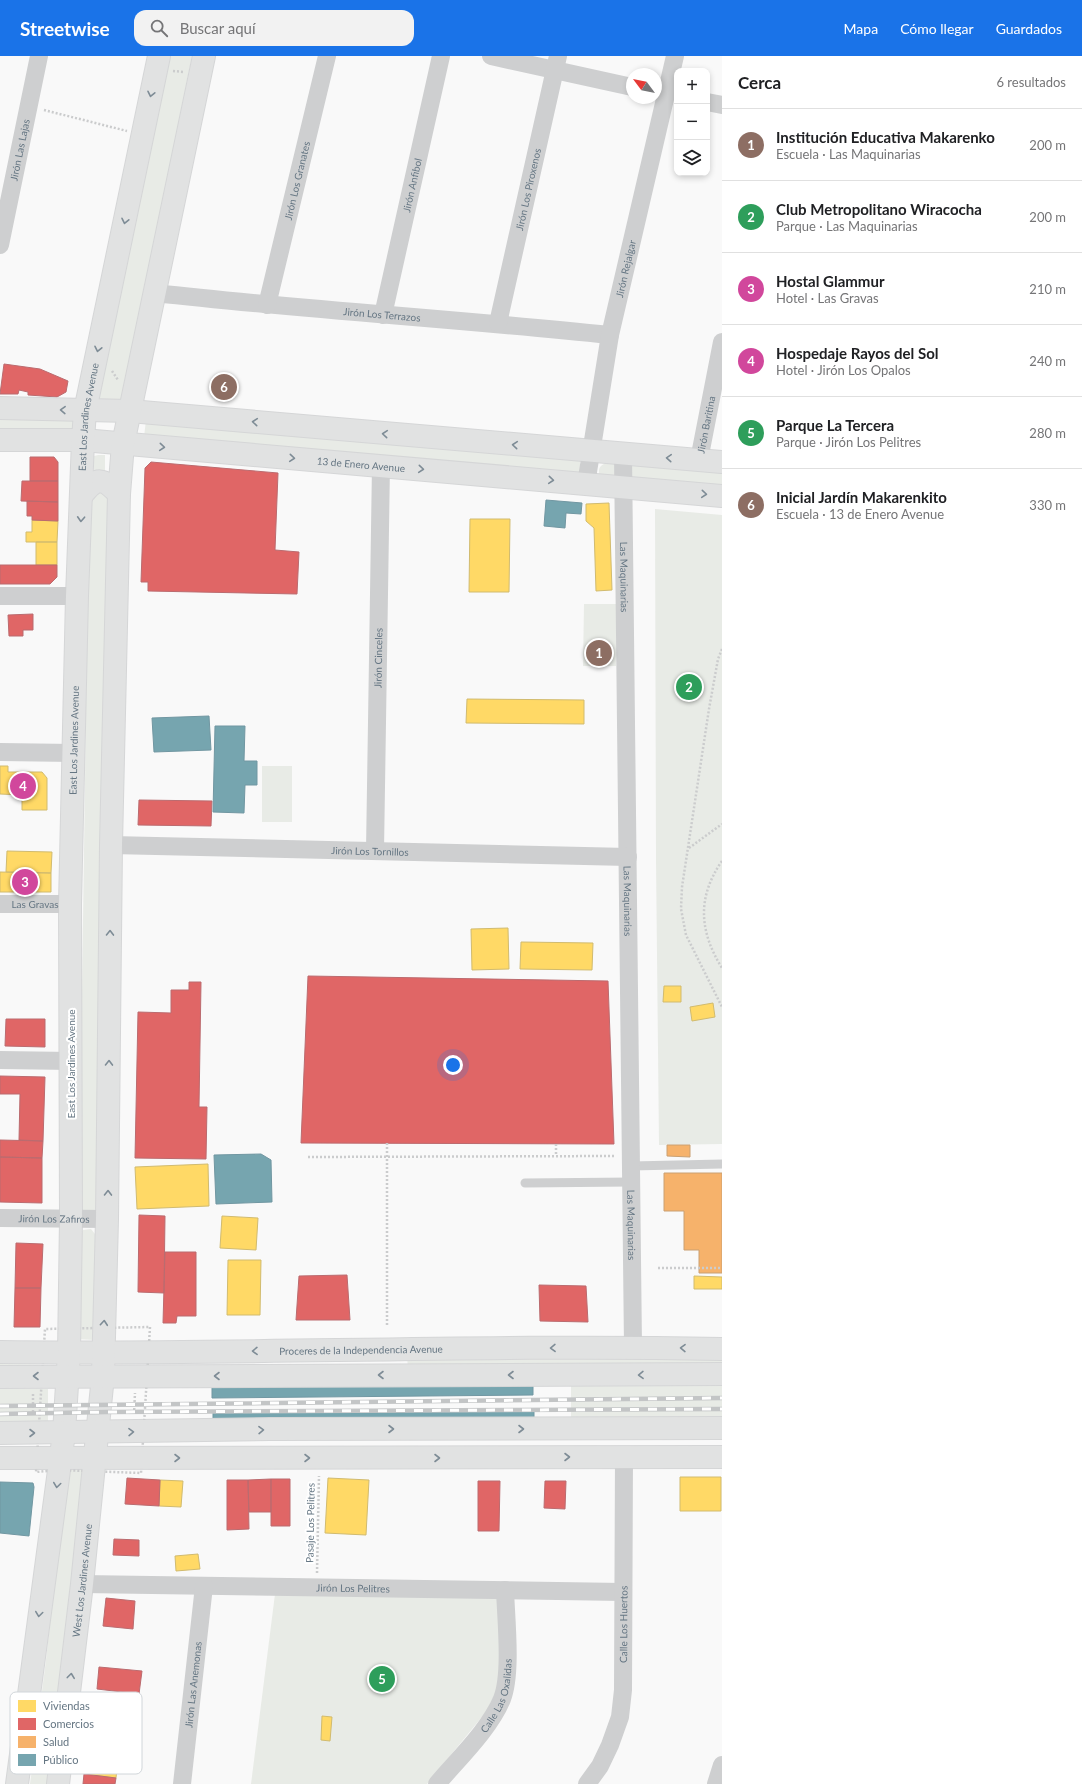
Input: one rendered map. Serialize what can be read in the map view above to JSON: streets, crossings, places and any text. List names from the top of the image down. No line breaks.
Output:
{"streets":{"main road":["East Los Jardines Avenue","13 de Enero Avenue","Proceres de la Independencia Avenue","West Los Jardines Avenue"],"street":["Jirón Las Lajas","Jirón Los Granates","Jirón Anfibol","Jirón Los Piroxenos","Jirón Rejalgar","Jirón Los Terrazos","Jirón Baritina","Las Maquinarias","Jirón Cinceles","Jirón Los Tornillos","Las Gravas","Jirón Los Zafiros","Jirón Los Pelitres","Calle Los Huertos","Jirón Las Anemonas","Calle Las Oxalidas"],"path":["Pasaje Los Pelitres"]},"crossings":[["Jirón Los Granates","Jirón Los Terrazos"],["Jirón Anfibol","Jirón Los Terrazos"],["Jirón Los Piroxenos","Jirón Los Terrazos"],["Jirón Rejalgar","Jirón Los Terrazos"],["Jirón Rejalgar","13 de Enero Avenue"],["East Los Jardines Avenue","13 de Enero Avenue"],["East Los Jardines Avenue","Las Gravas"],["East Los Jardines Avenue","Jirón Los Zafiros"],["East Los Jardines Avenue","Proceres de la Independencia Avenue"],["13 de Enero Avenue","Las Maquinarias"],["13 de Enero Avenue","Jirón Cinceles"],["Las Maquinarias","Jirón Los Tornillos"],["Las Maquinarias","Proceres de la Independencia Avenue"],["Jirón Cinceles","Jirón Los Tornillos"],["West Los Jardines Avenue","Jirón Los Pelitres"],["Jirón Los Pelitres","Calle Los Huertos"],["Jirón Los Pelitres","Jirón Las Anemonas"],["Jirón Los Pelitres","Calle Las Oxalidas"]],"legend":["Viviendas","Comercios","Salud","Público"],"north":"top left","page":{"header":"Streetwise","search":"Buscar aquí","nav":["Mapa","Cómo llegar","Guardados"],"heading":["Cerca","6 resultados"],"map_buttons":["+","−"],"list":[{"mark":"1","name":"Institución Educativa Makarenko","note":"Escuela · Las Maquinarias","value":"200 m"},{"mark":"2","name":"Club Metropolitano Wiracocha","note":"Parque · Las Maquinarias","value":"200 m"},{"mark":"3","name":"Hostal Glammur","note":"Hotel · Las Gravas","value":"210 m"},{"mark":"4","name":"Hospedaje Rayos del Sol","note":"Hotel · Jirón Los Opalos","value":"240 m"},{"mark":"5","name":"Parque La Tercera","note":"Parque · Jirón Los Pelitres","value":"280 m"},{"mark":"6","name":"Inicial Jardín Makarenkito","note":"Escuela · 13 de Enero Avenue","value":"330 m"}],"pins":["6","1","2","4","3","5"]}}
